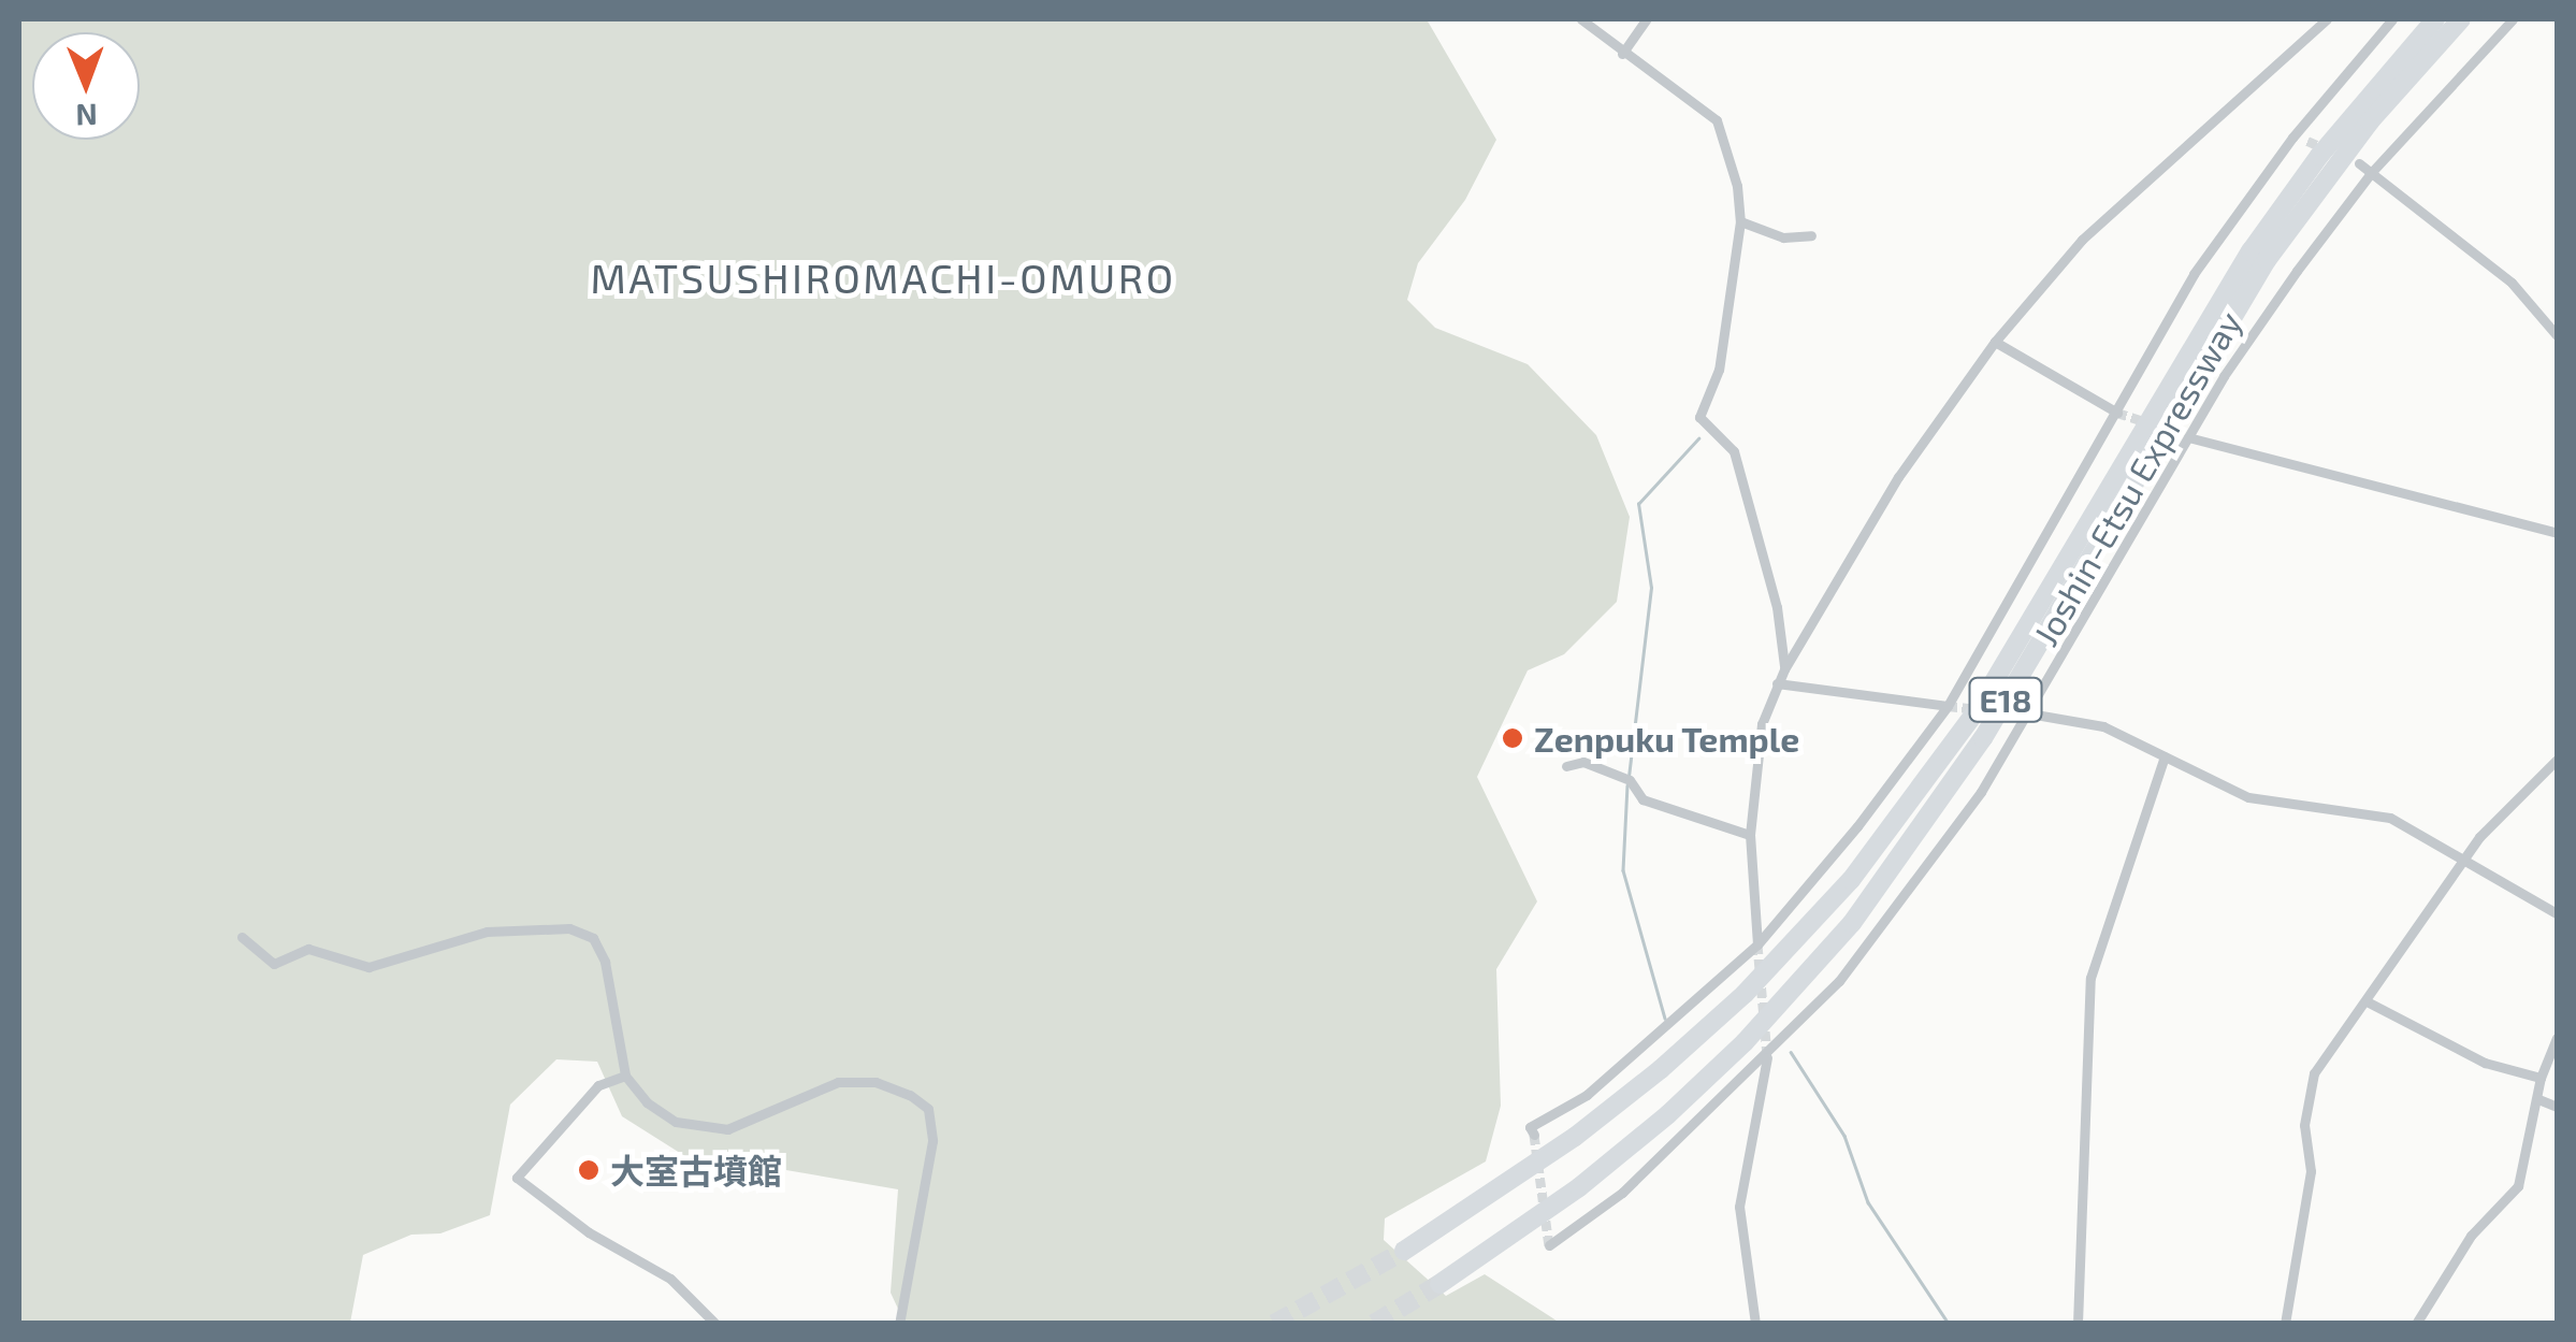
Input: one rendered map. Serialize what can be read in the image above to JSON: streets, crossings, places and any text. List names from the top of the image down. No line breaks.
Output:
{"streets":{"highway":["Joshin-Etsu Expressway","E18"]},"districts":["MATSUSHIROMACHI-OMURO"],"places":["Zenpuku Temple","大室古墳館"],"north":"bottom"}
